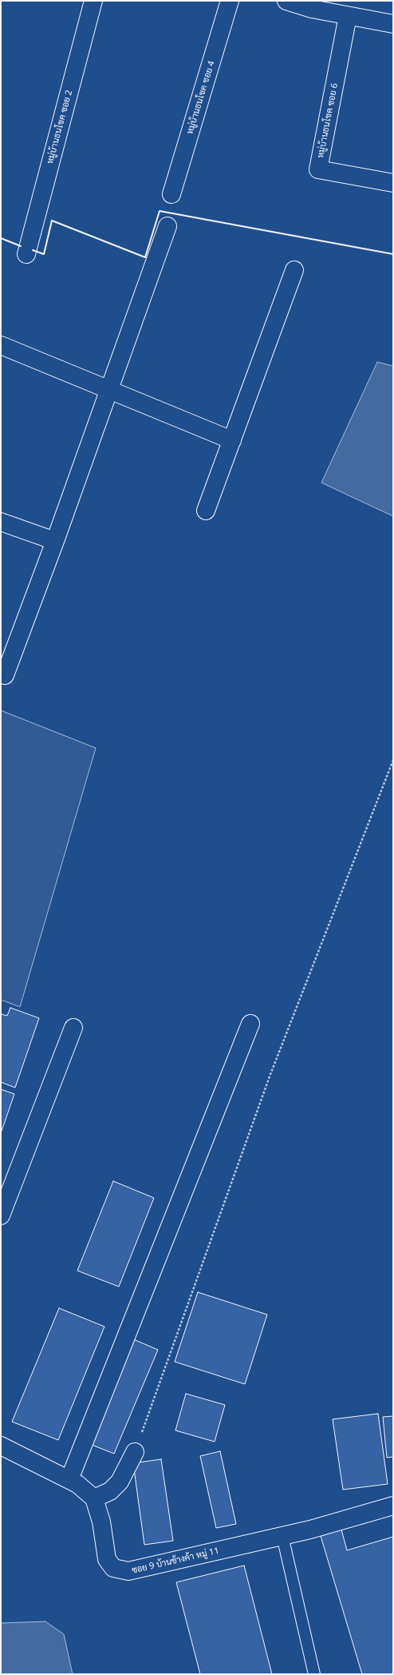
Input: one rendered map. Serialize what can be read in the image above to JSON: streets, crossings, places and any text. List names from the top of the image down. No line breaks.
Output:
{"streets":{"street":["หมู่บ้านธนโชค ซอย 4","หมู่บ้านธนโชค ซอย 6","หมู่บ้านธนโชค ซอย 2","ซอย 9 บ้านช้างค้า หมู่ 11"]}}
